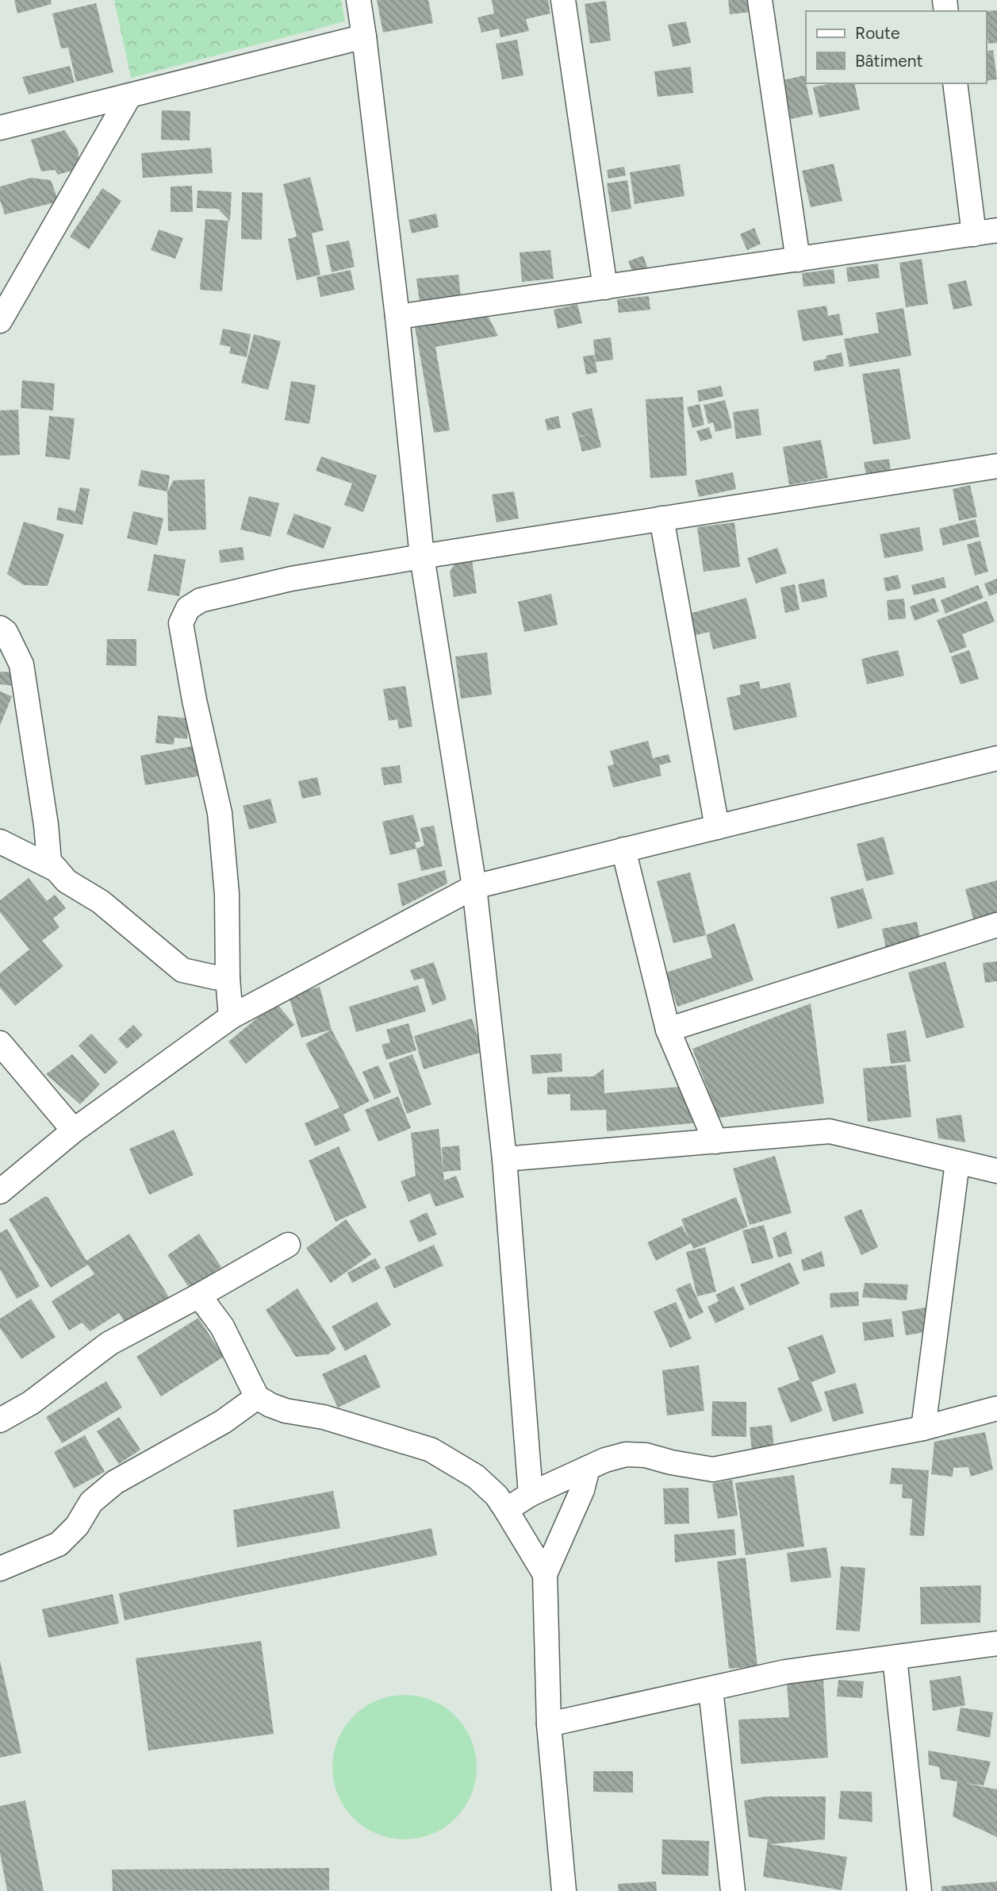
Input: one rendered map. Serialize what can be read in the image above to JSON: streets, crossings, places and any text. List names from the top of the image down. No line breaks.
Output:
{"legend":["Route","Bâtiment"]}
